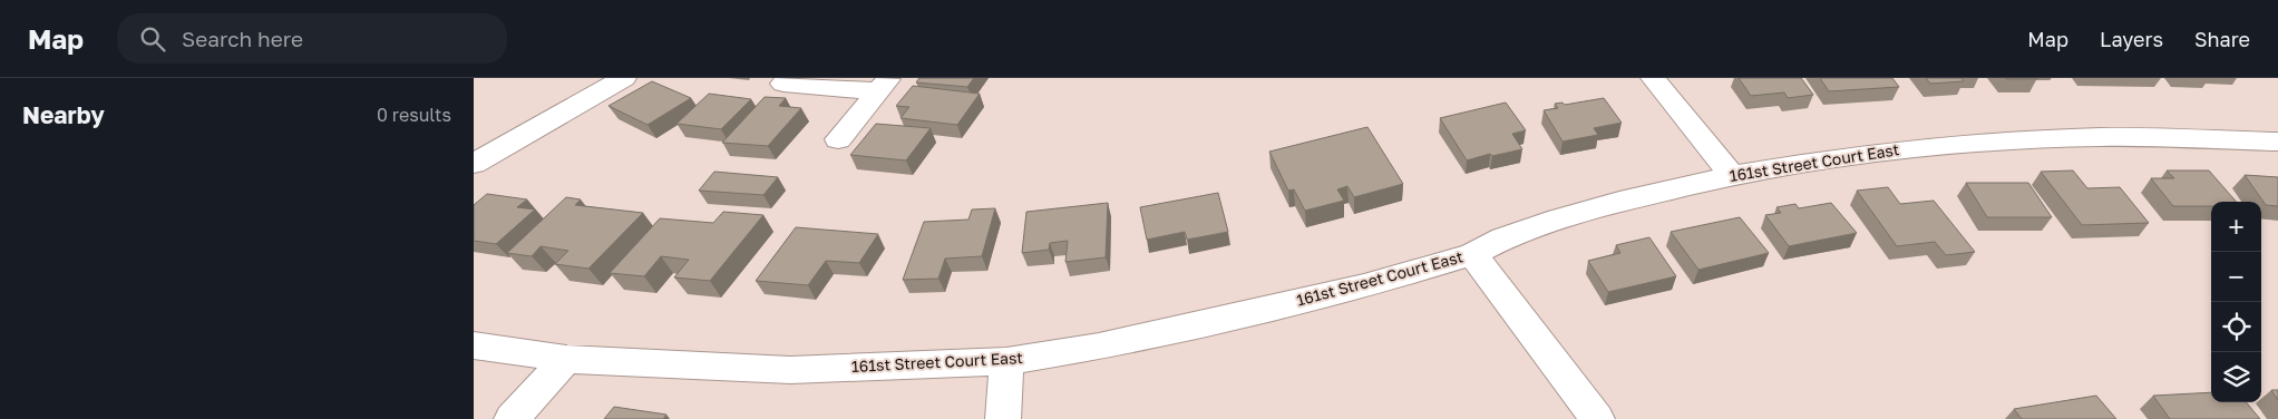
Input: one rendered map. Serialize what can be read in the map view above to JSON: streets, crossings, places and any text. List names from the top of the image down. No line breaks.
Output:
{"streets":{"street":["161st Street Court East"]},"page":{"header":"Map","search":"Search here","nav":["Map","Layers","Share"],"heading":["Nearby","0 results"],"map_buttons":["+","−"]}}
